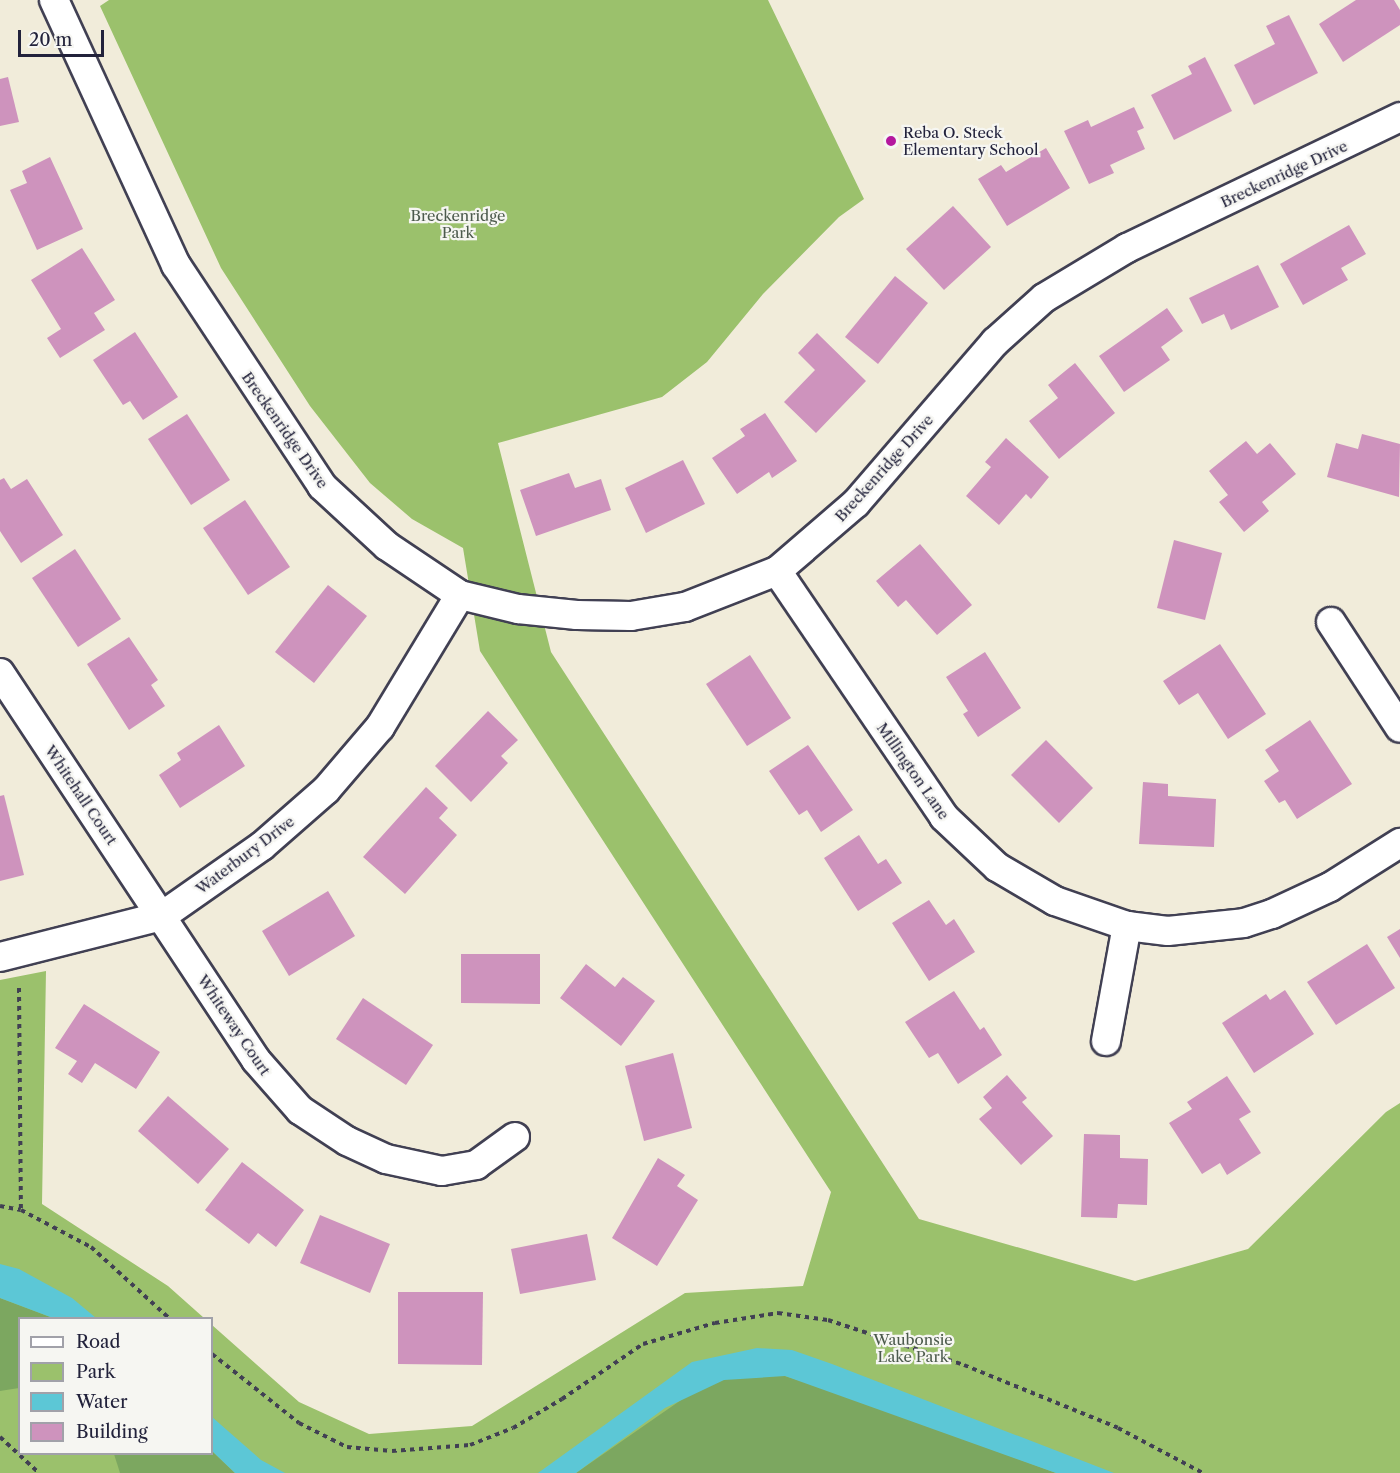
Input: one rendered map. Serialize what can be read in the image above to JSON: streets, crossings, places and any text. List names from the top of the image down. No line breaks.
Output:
{"streets":{"street":["Breckenridge Drive","Millington Lane","Whitehall Court","Waterbury Drive","Whiteway Court"]},"crossings":[["Breckenridge Drive","Millington Lane"],["Breckenridge Drive","Waterbury Drive"],["Whitehall Court","Waterbury Drive"],["Whitehall Court","Whiteway Court"],["Waterbury Drive","Whiteway Court"]],"parks":["Breckenridge Park","Waubonsie Lake Park"],"places":["Reba O. Steck Elementary School"],"legend":["Road","Park","Water","Building"],"scale_bar":"20 m"}
